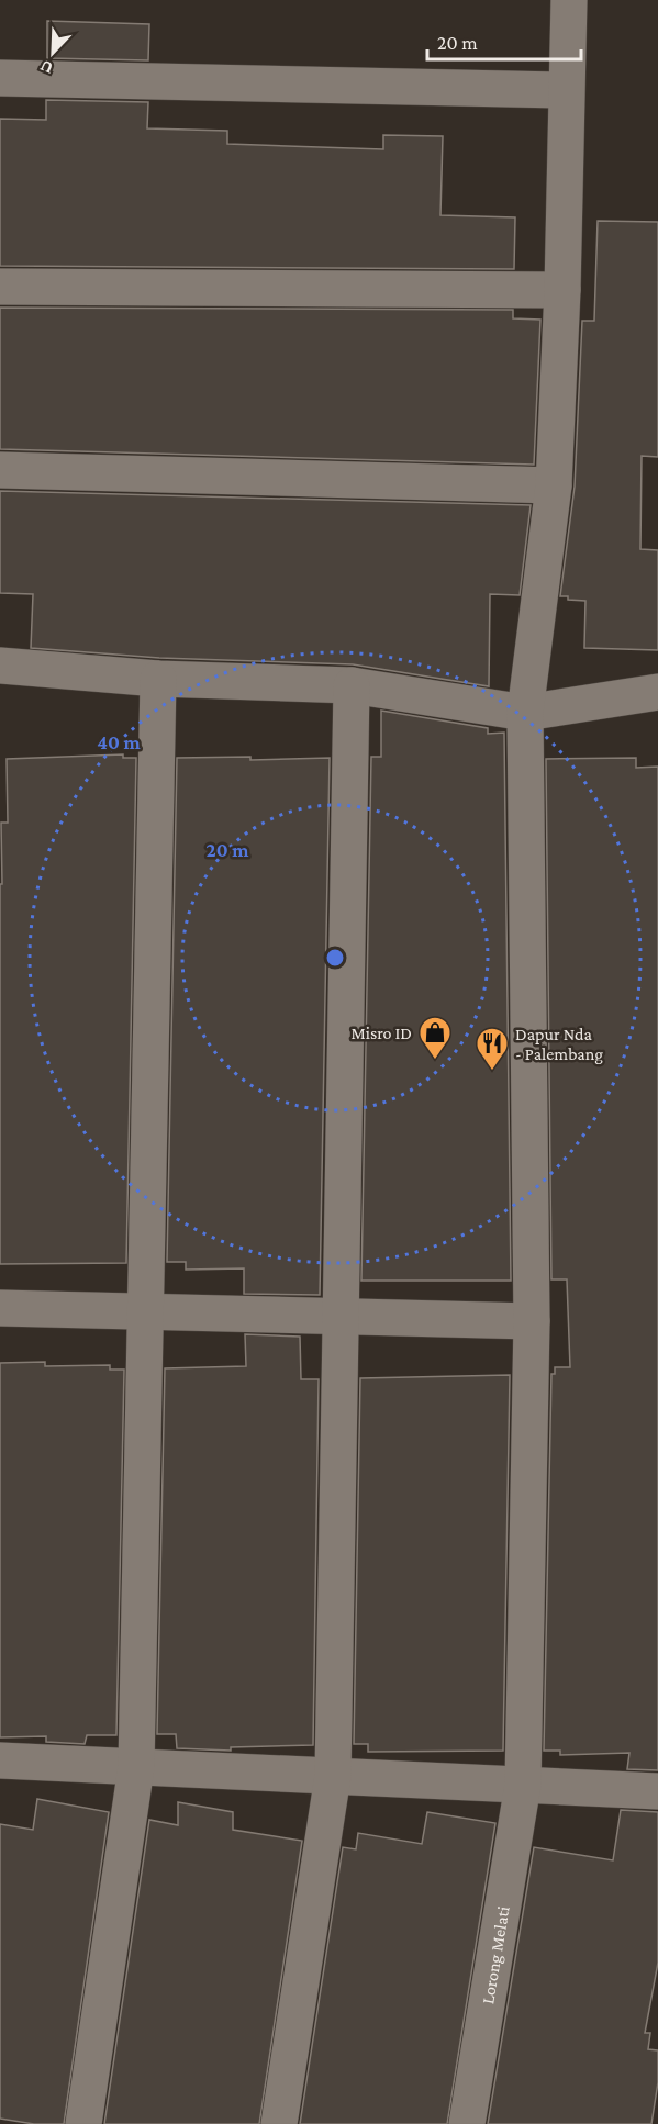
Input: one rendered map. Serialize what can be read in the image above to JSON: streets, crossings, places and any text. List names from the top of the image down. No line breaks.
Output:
{"streets":{"street":["Lorong Melati"]},"places":{"shop":["Misro ID"],"restaurant":["Dapur Nda - Palembang"]},"scale_bar":"20 m","north":"bottom left","rings":["40 m","20 m"]}
